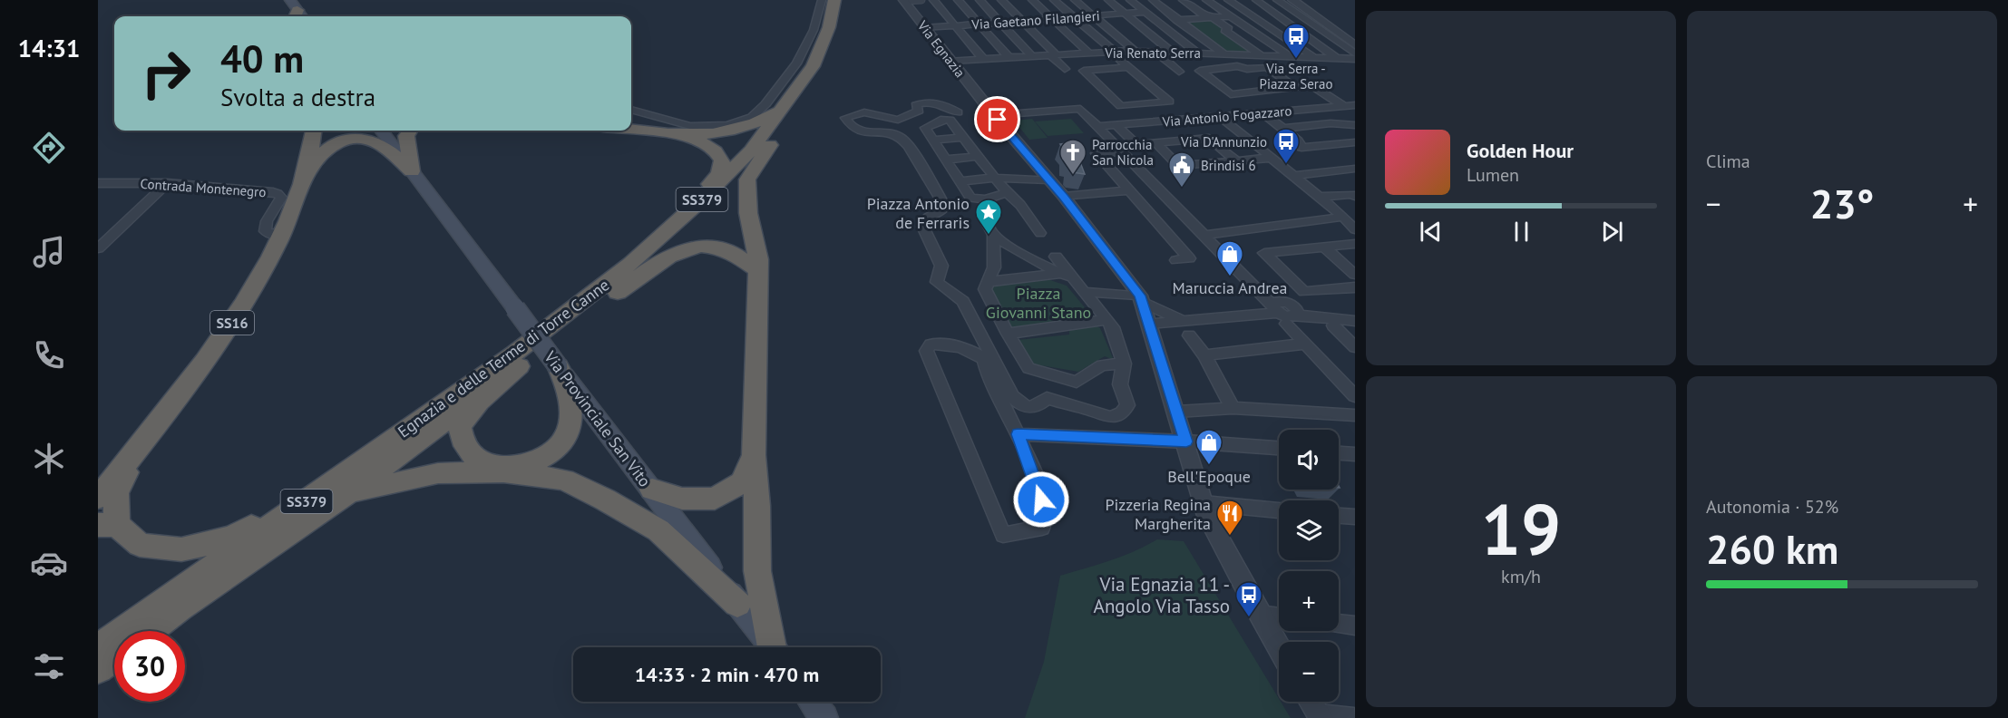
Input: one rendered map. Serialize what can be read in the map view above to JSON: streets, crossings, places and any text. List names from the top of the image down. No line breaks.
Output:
{"streets":{"highway":["SS379","SS16","Egnazia e delle Terme di Torre Canne"],"main road":["Via Provinciale San Vito"],"street":["Via Gaetano Filangieri","Via Egnazia","Via Renato Serra","Via Antonio Fogazzaro","Contrada Montenegro"]},"crossings":[["Via Gaetano Filangieri","Via Egnazia"],["Via Egnazia","Via Renato Serra"],["Contrada Montenegro","SS16"]],"parks":["Piazza Giovanni Stano"],"places":{"bus stop":["Via Serra - Piazza Serao","Via D'Annunzio","Via Egnazia 11 - Angolo Via Tasso"],"church":["Parrocchia San Nicola"],"public building":["Brindisi 6"],"place":["Piazza Antonio de Ferraris"],"shop":["Maruccia Andrea","Bell'Epoque"],"restaurant":["Pizzeria Regina Margherita"]},"page":{"tabs":"14:31","tile":["Clima",["19","km/h"],["Autonomia · 52%","260 km"]],"turn":["40 m","Svolta a destra"],"song":["Golden Hour","Lumen"],"heat":["−","23°","+"],"map_buttons":["+","−"],"limit":"30","trip":"14:33 · 2 min · 470 m"}}
